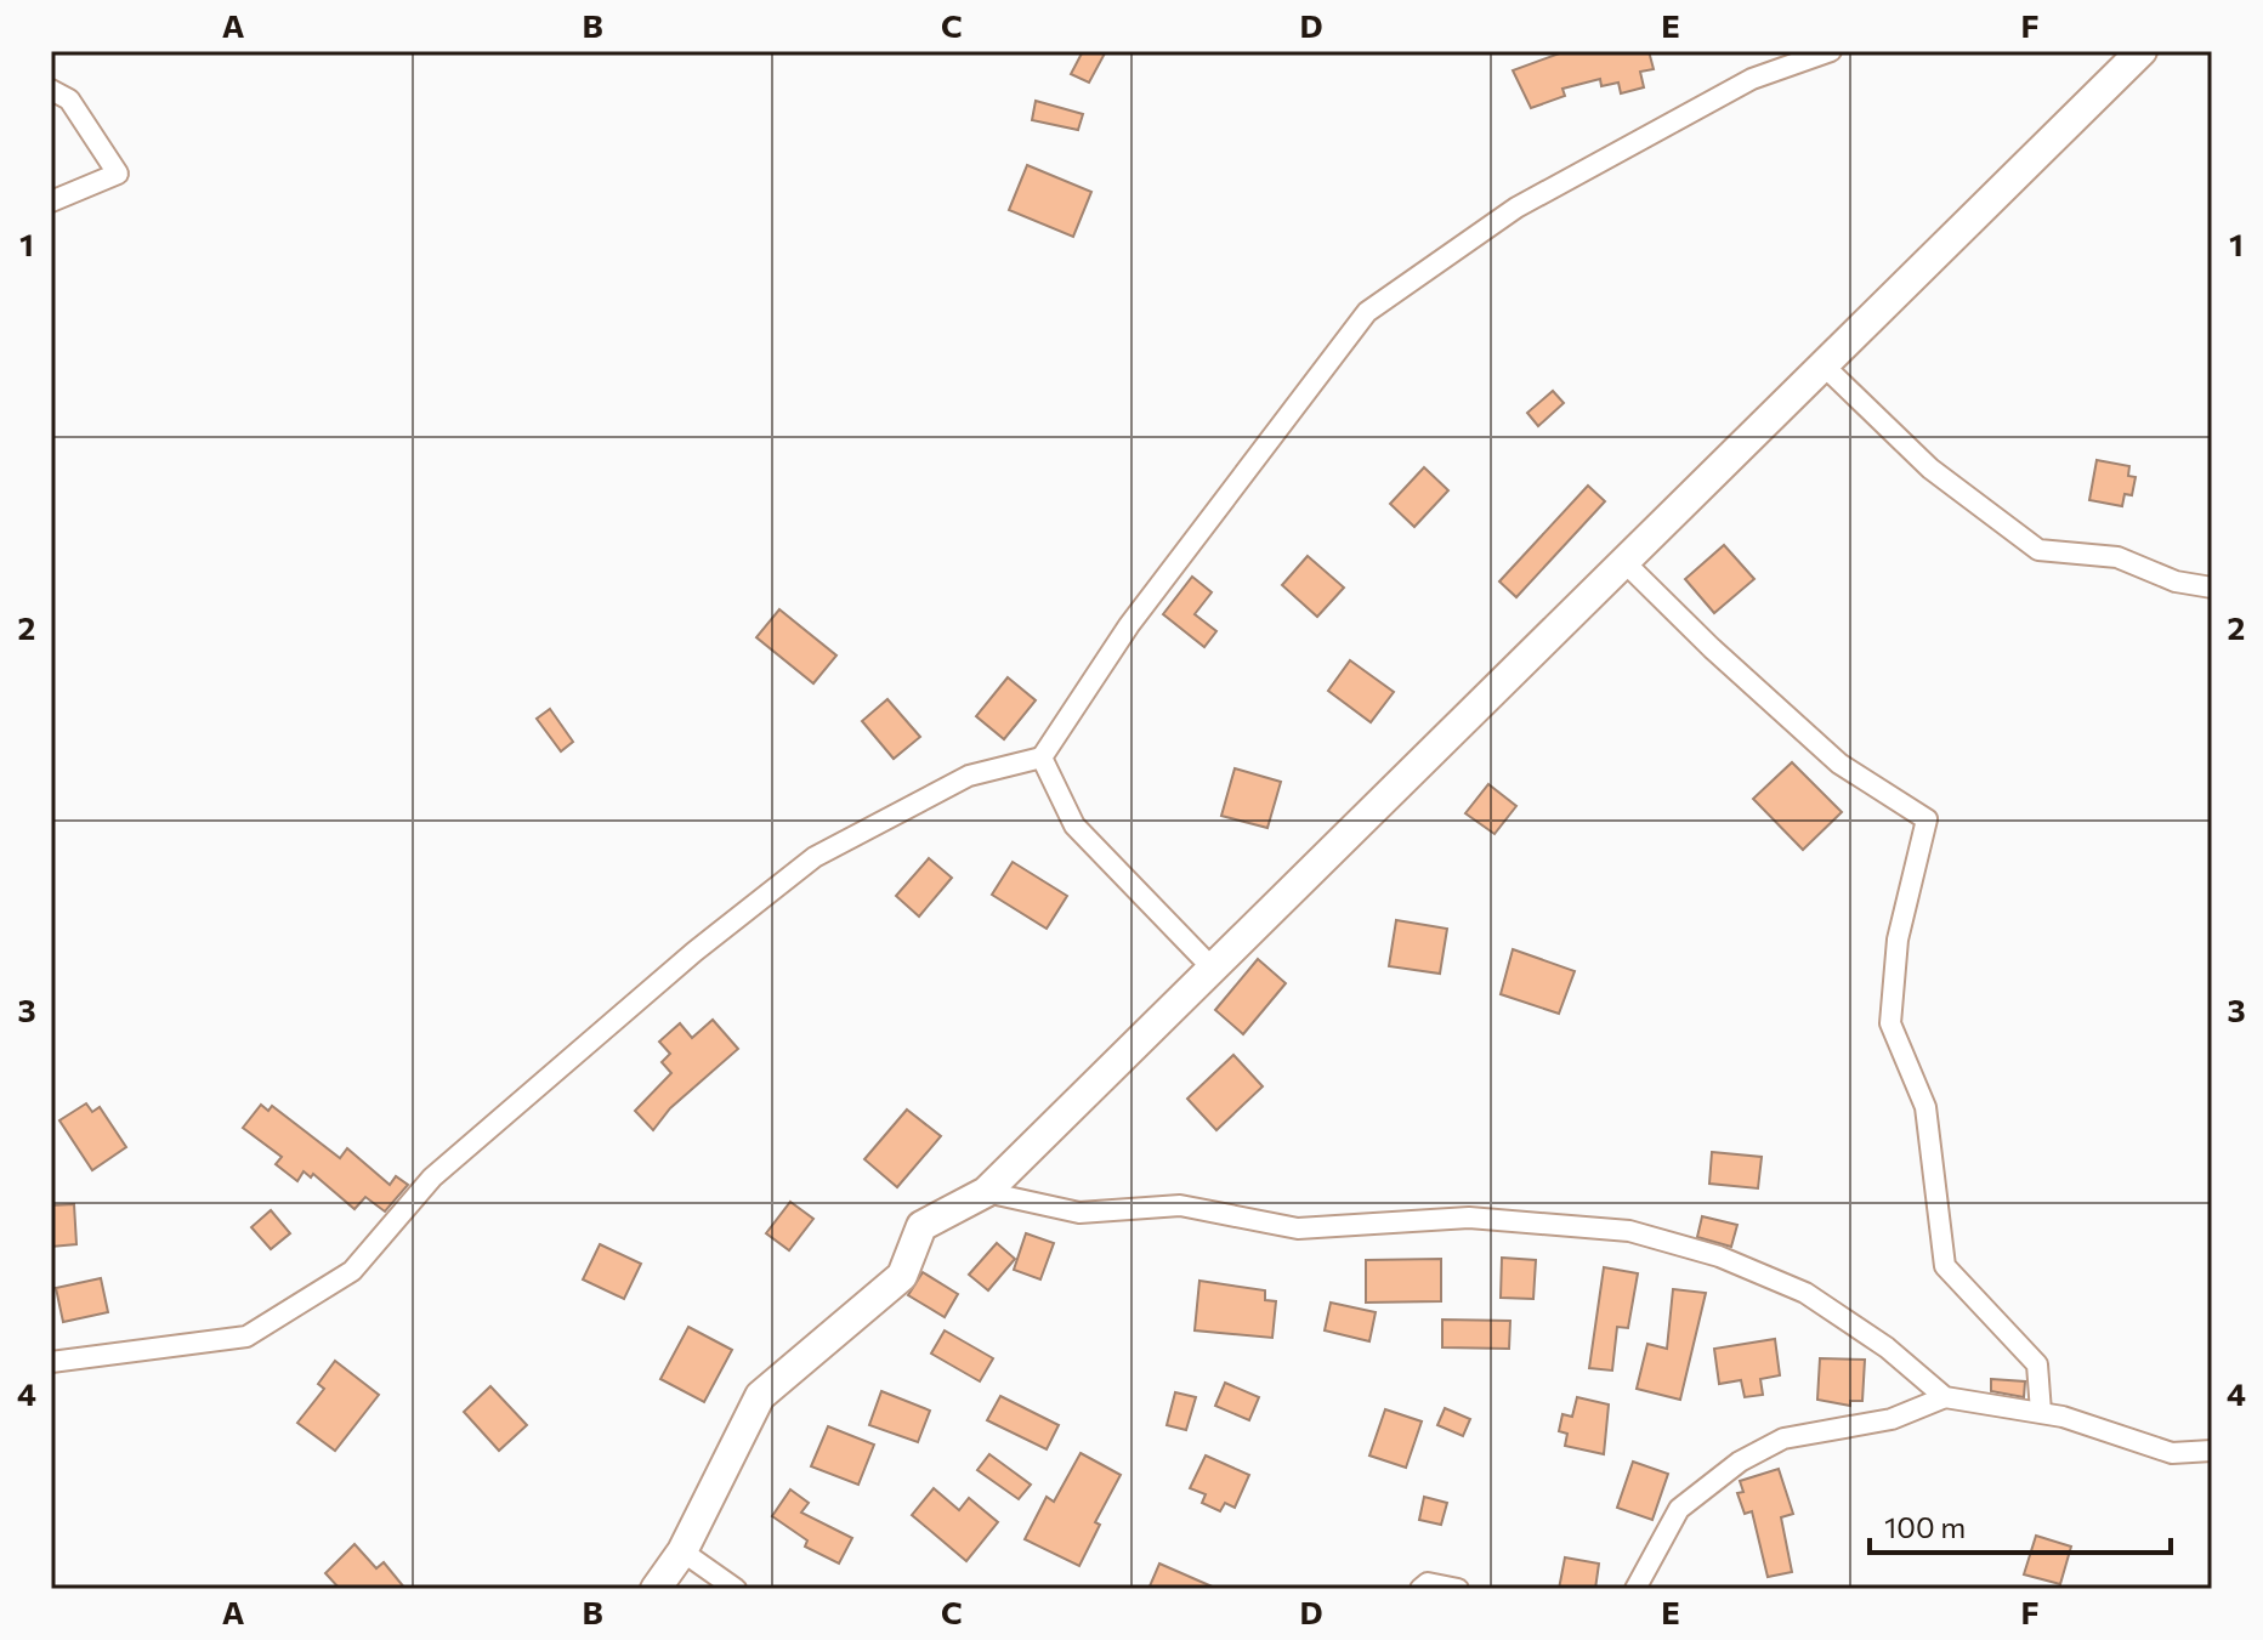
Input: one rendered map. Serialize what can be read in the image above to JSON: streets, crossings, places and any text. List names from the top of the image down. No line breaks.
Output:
{"scale_bar":"100 m","grid":{"columns":["A","B","C","D","E","F"],"rows":["1","2","3","4"]}}
